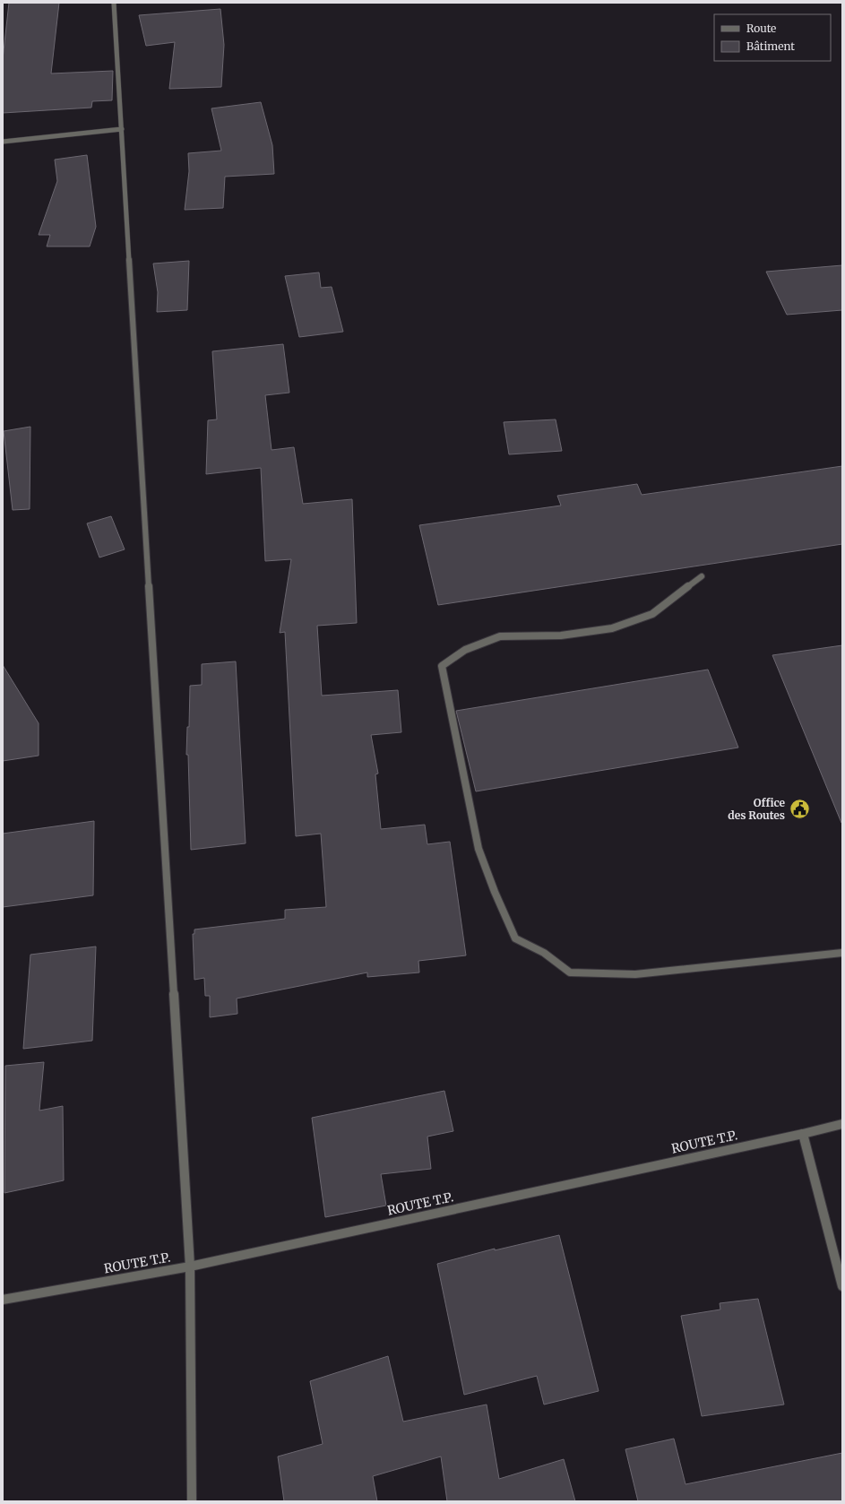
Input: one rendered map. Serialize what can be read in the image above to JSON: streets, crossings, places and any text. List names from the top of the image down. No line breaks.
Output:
{"streets":{"street":["ROUTE T.P."]},"places":{"public building":["Office des Routes"]},"legend":["Route","Bâtiment"]}
